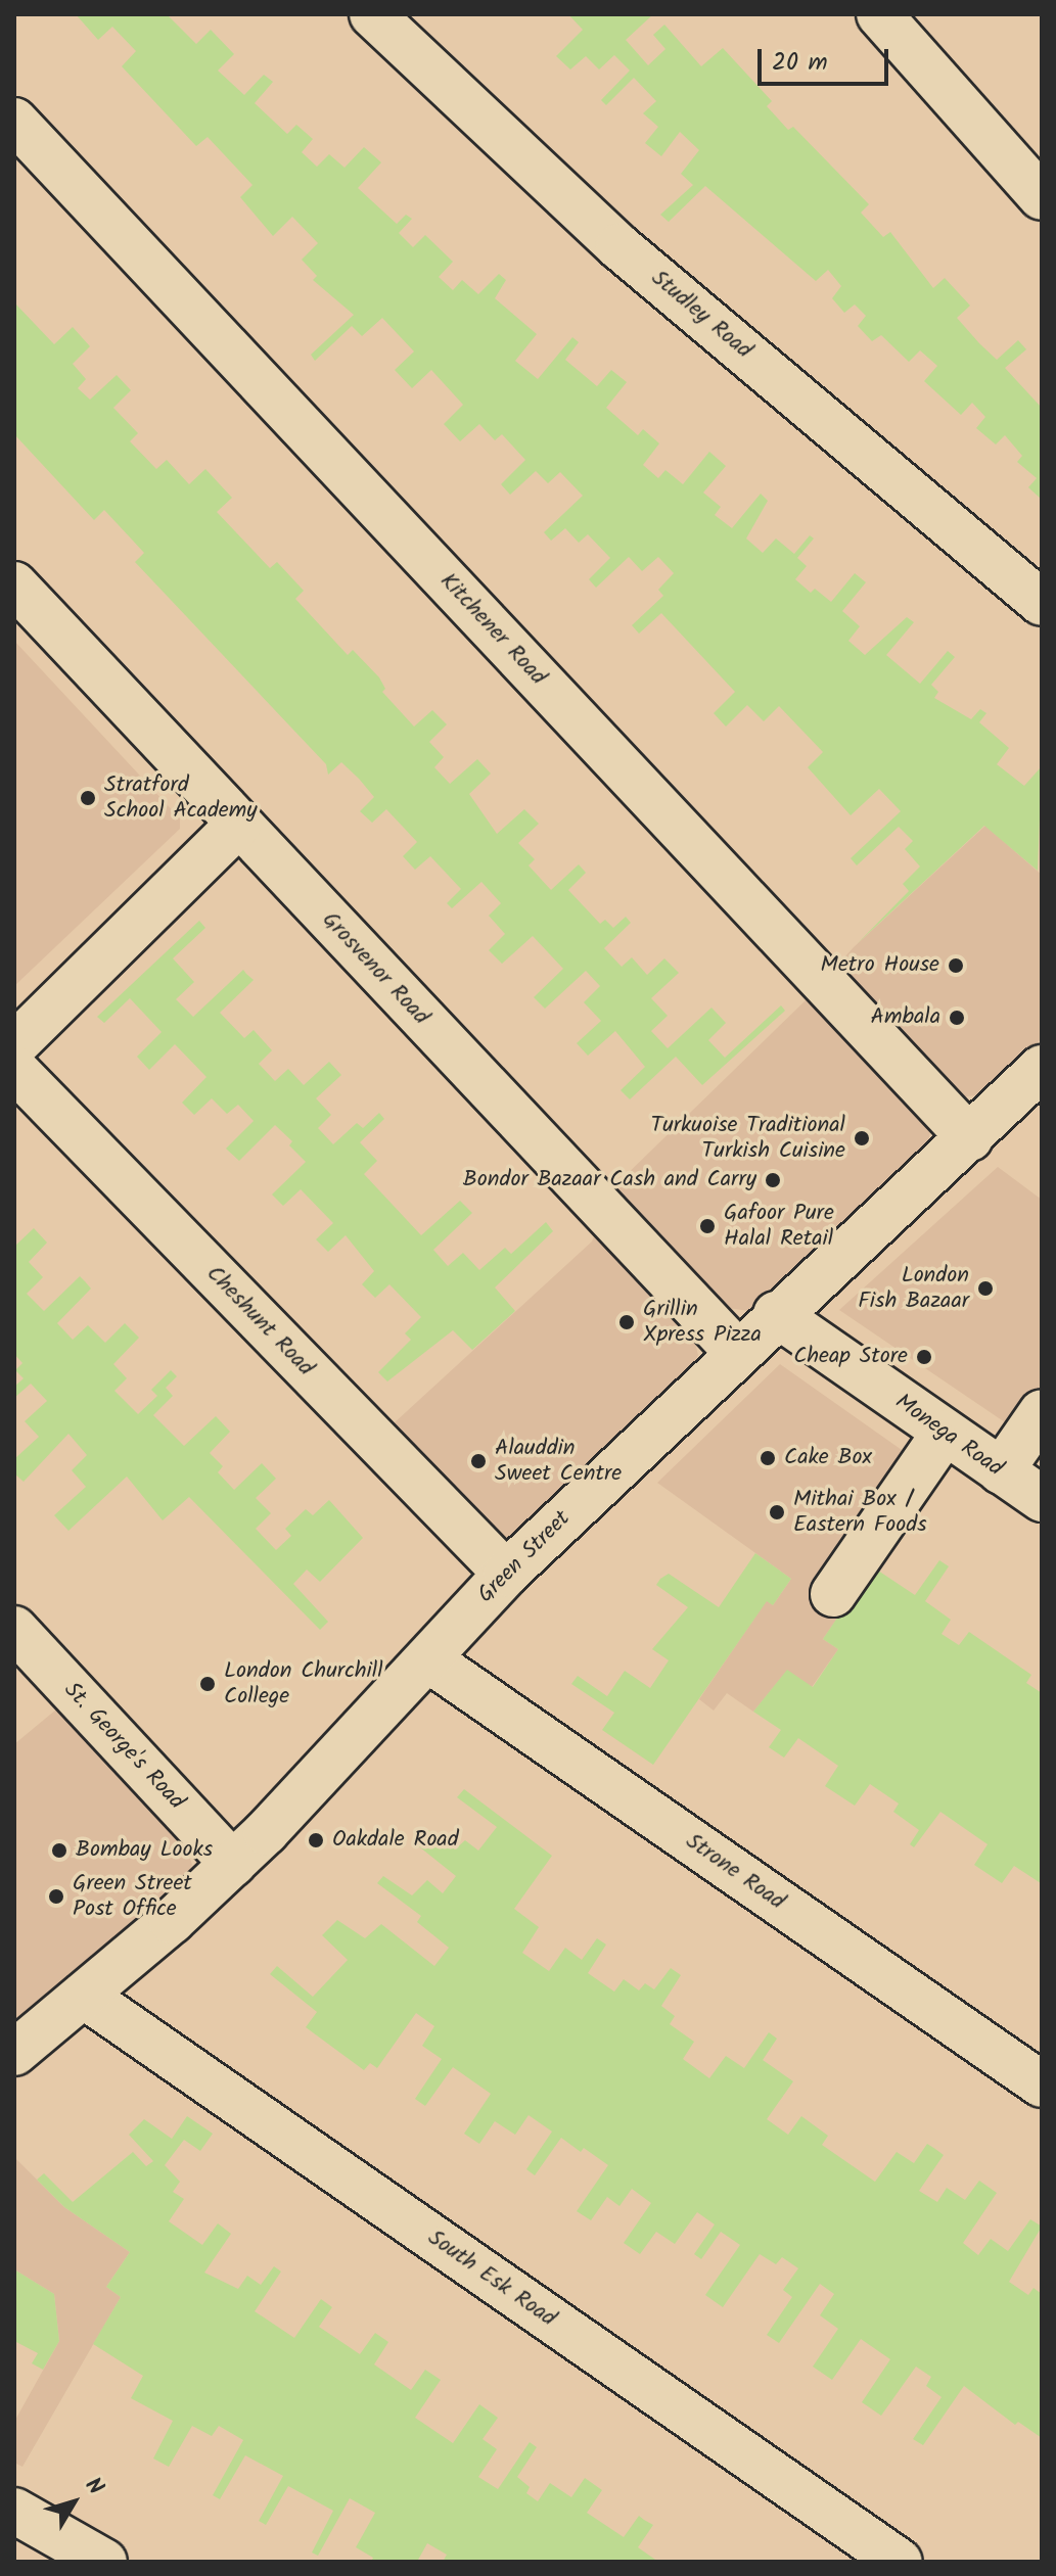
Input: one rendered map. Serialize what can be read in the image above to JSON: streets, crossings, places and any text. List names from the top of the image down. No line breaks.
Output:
{"streets":{"street":["Studley Road","Kitchener Road","Grosvenor Road","Cheshunt Road","Monega Road","Green Street","St. George's Road","Strone Road","South Esk Road"]},"crossings":[["Kitchener Road","Green Street"],["Grosvenor Road","Green Street"],["Cheshunt Road","Green Street"],["Monega Road","Green Street"],["Green Street","St. George's Road"],["Green Street","Strone Road"],["Green Street","South Esk Road"]],"places":["Stratford School Academy","Metro House","Ambala","Turkuoise Traditional Turkish Cuisine","Bondor Bazaar Cash and Carry","Gafoor Pure Halal Retail","London Fish Bazaar","Grillin Xpress Pizza","Cheap Store","Cake Box","Alauddin Sweet Centre","Mithai Box / Eastern Foods","London Churchill College","Oakdale Road","Bombay Looks","Green Street Post Office"],"scale_bar":"20 m","north":"top right"}
